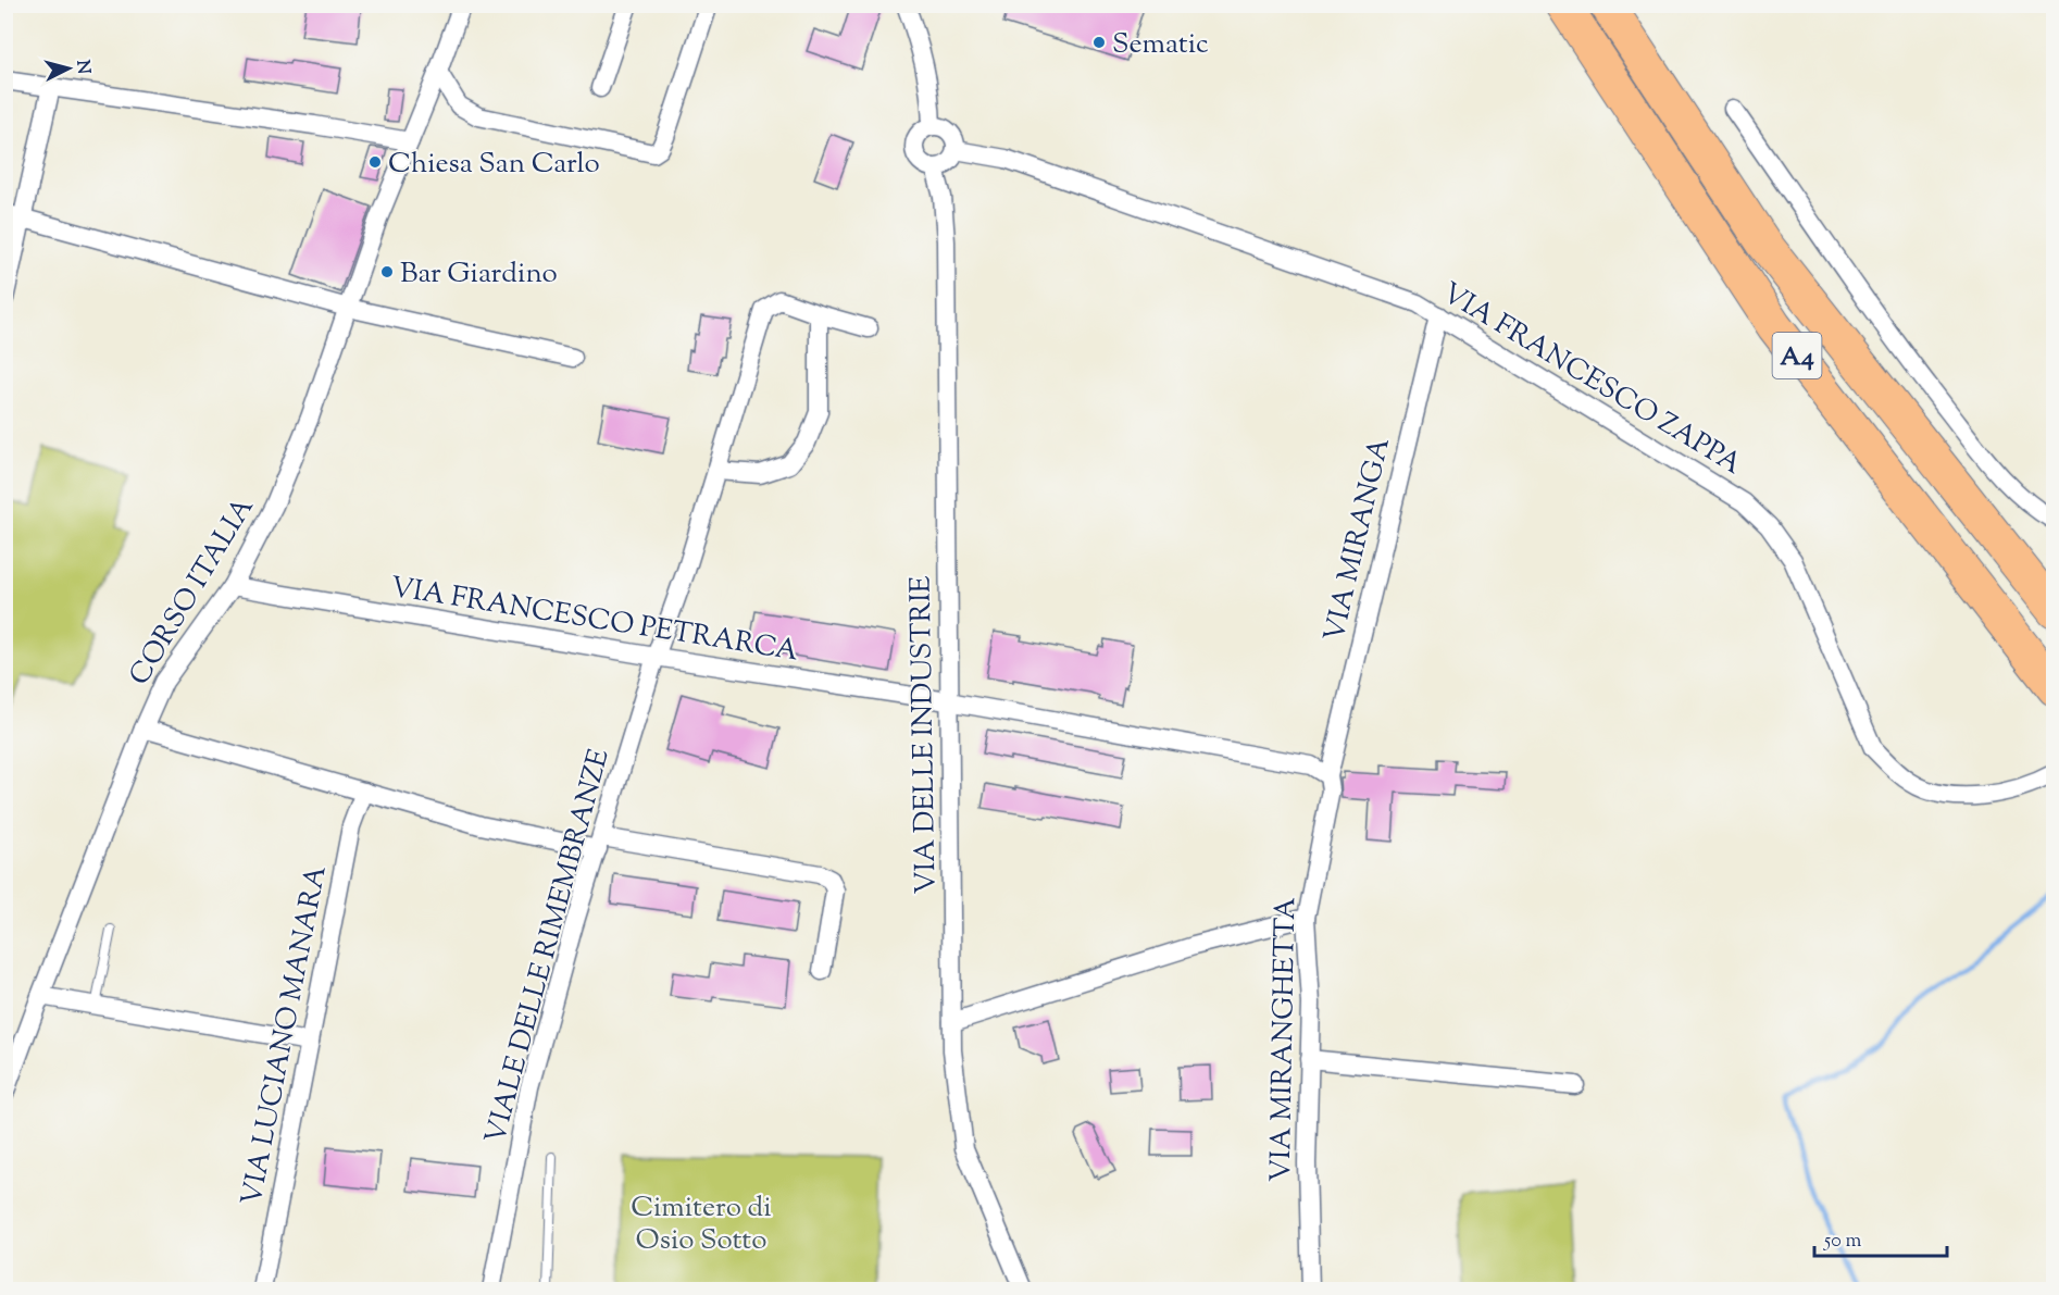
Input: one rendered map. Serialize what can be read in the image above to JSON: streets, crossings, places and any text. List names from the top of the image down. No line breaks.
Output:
{"streets":{"highway":["A4"],"street":["VIA FRANCESCO ZAPPA","VIA MIRANGA","CORSO ITALIA","VIA FRANCESCO PETRARCA","VIA DELLE INDUSTRIE","VIALE DELLE RIMEMBRANZE","VIA LUCIANO MANARA","VIA MIRANGHETTA"]},"crossings":[["VIA FRANCESCO ZAPPA","VIA MIRANGA"],["VIA FRANCESCO ZAPPA","VIA DELLE INDUSTRIE"],["VIA MIRANGA","VIA MIRANGHETTA"],["CORSO ITALIA","VIA FRANCESCO PETRARCA"],["VIA FRANCESCO PETRARCA","VIA DELLE INDUSTRIE"],["VIA FRANCESCO PETRARCA","VIALE DELLE RIMEMBRANZE"]],"parks":["Cimitero di Osio Sotto"],"places":["Sematic","Chiesa San Carlo","Bar Giardino"],"scale_bar":"50 m","north":"right"}
